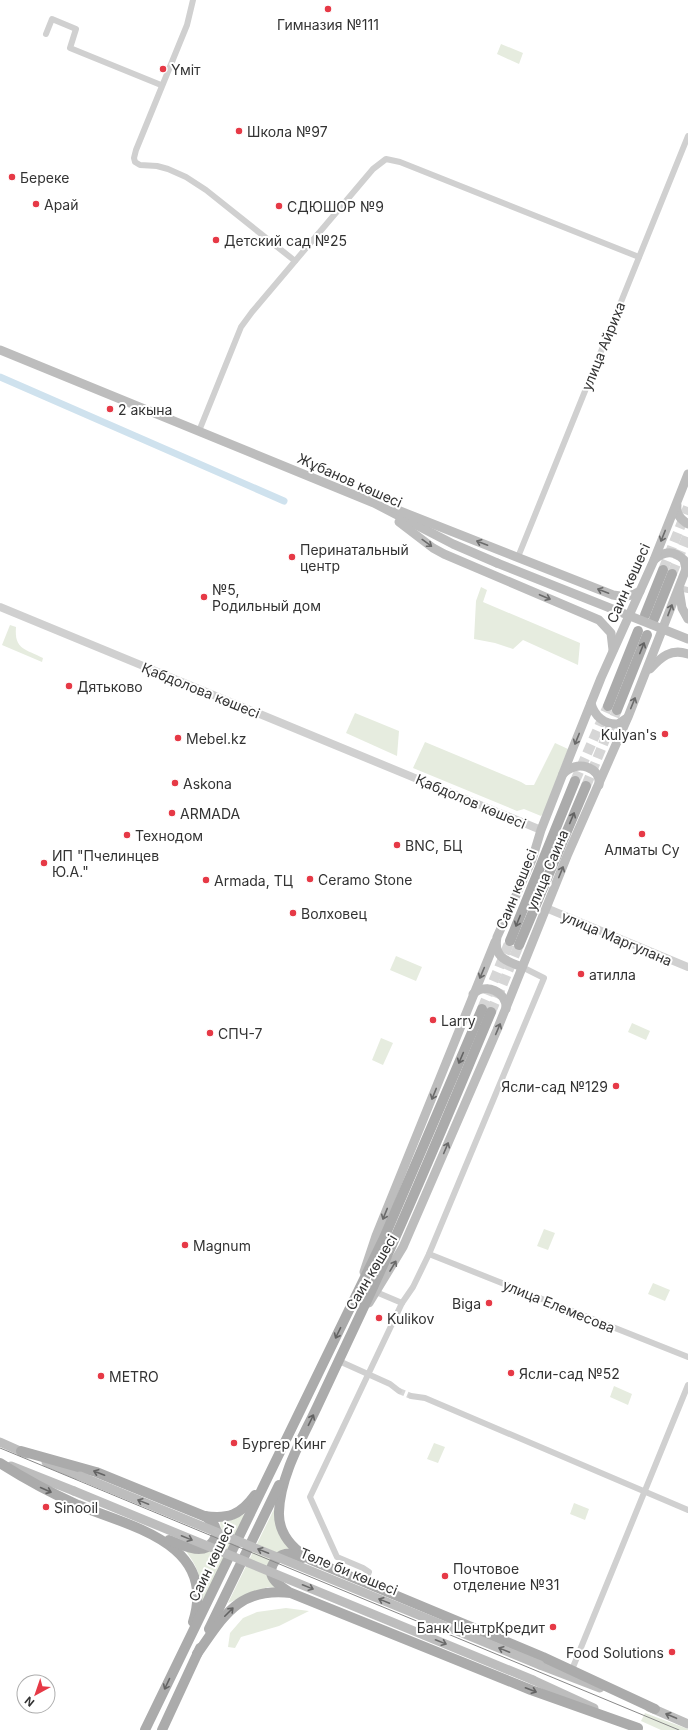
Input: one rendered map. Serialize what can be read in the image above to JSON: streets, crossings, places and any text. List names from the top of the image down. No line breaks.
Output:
{"streets":{"main road":["Жұбанов көшесі","Саин көшесі","улица Саина","Төле би көшесі"],"street":["улица Айриха","Қабдолова көшесі","Қабдолов көшесі","улица Маргулана","улица Елемесова"]},"crossings":[["Саин көшесі","Қабдолов көшесі"],["Саин көшесі","улица Саина"],["Қабдолова көшесі","Қабдолов көшесі"],["улица Саина","улица Маргулана"]],"one_way":["улица Саина"],"places":["Гимназия №111","Үміт","Школа №97","Береке","Арай","СДЮШОР №9","Детский сад №25","2 акына","Перинатальный центр","№5, Родильный дом","Дятьково","Kulyan's","Mebel.kz","Askona","ARMADA","Алматы Су","Технодом","BNC, БЦ","ИП \"Пчелинцев Ю.А.\"","Ceramo Stone","Armada, ТЦ","Волховец","атилла","Larry","СПЧ-7","Ясли-сад №129","Magnum","Biga","Kulikov","Ясли-сад №52","METRO","Бургер Кинг","Sinooil","Почтовое отделение №31","Банк ЦентрКредит","Food Solutions"],"north":"bottom left"}
